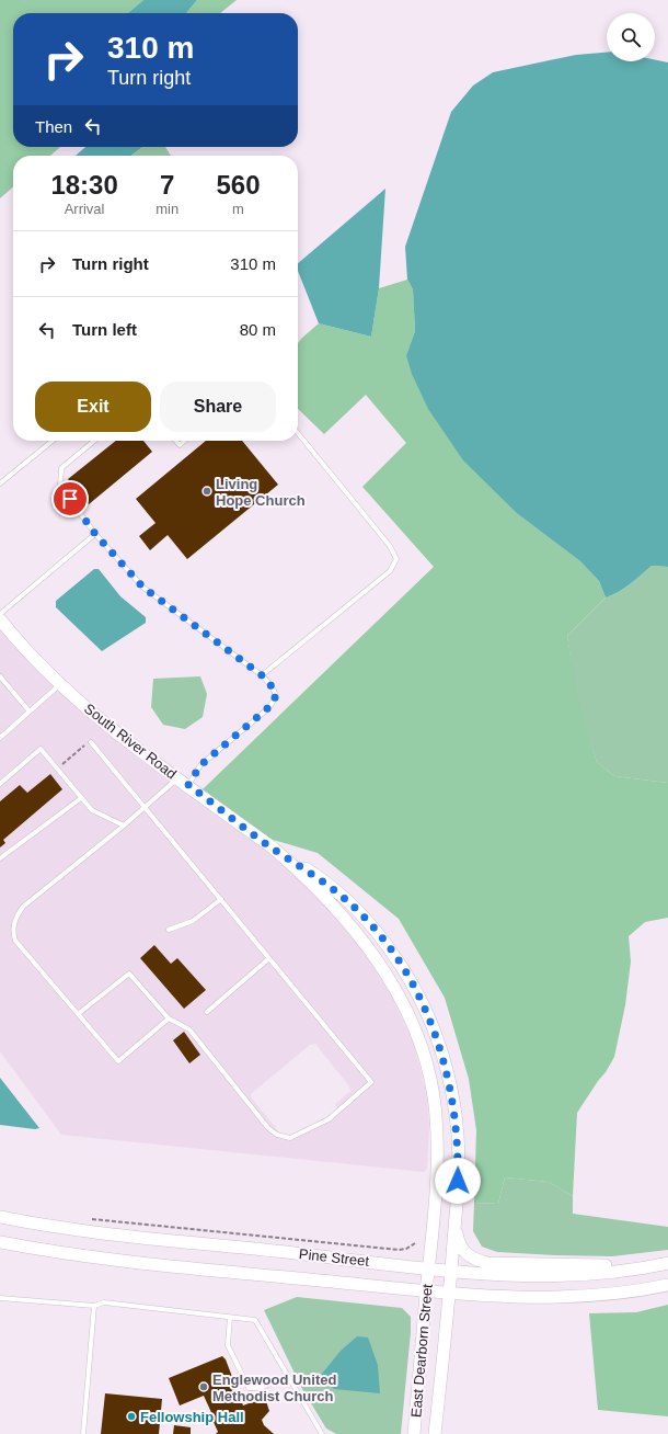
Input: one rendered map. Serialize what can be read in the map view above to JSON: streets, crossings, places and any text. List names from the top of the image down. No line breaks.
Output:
{"streets":{"main road":["South River Road","Pine Street","East Dearborn Street"]},"crossings":[["South River Road","Pine Street"],["South River Road","East Dearborn Street"],["Pine Street","East Dearborn Street"]],"places":["Living Hope Church","Englewood United Methodist Church","Fellowship Hall"],"page":{"turn":["310 m","Turn right"],"then":"Then","eta":["18:30","Arrival","7","min","560","m"],"list":[{"name":"Turn right","value":"310 m"},{"name":"Turn left","value":"80 m"}],"buttons":["Exit","Share"]}}
